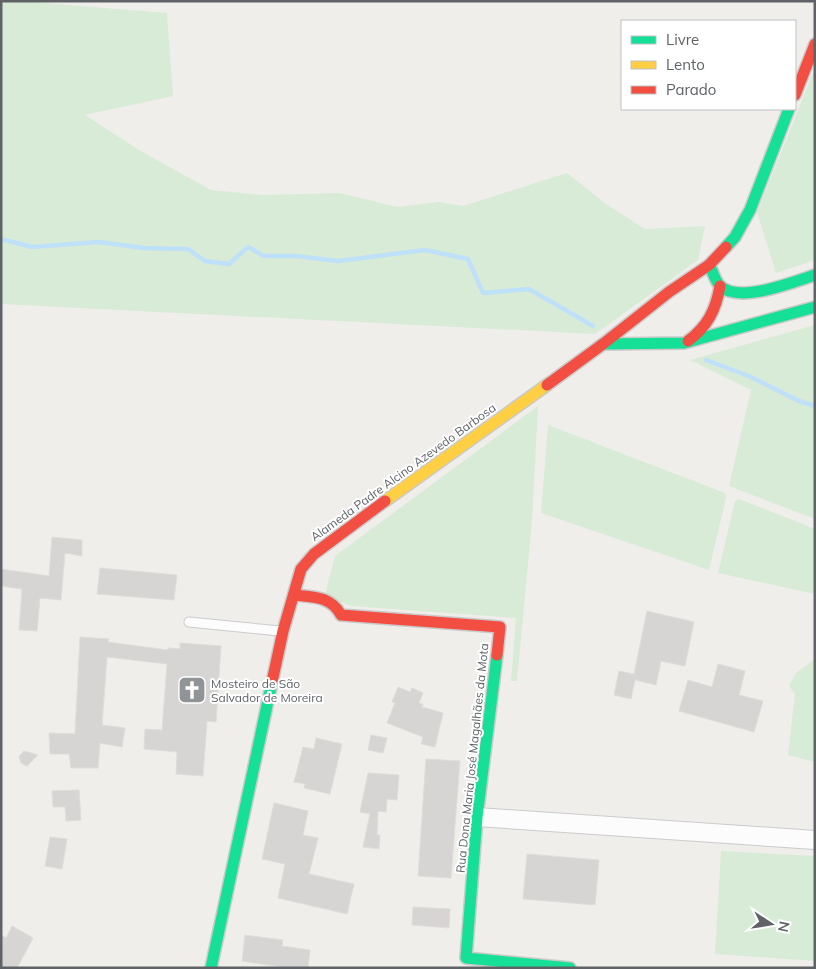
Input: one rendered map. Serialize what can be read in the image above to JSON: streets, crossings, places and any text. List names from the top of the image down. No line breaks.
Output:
{"streets":{"main road":["Alameda Padre Alcino Azevedo Barbosa","Rua Dona Maria José Magalhães da Mota"]},"crossings":[["Alameda Padre Alcino Azevedo Barbosa","Rua Dona Maria José Magalhães da Mota"]],"places":{"church":["Mosteiro de São Salvador de Moreira"]},"legend":["Livre","Lento","Parado"],"north":"right"}
